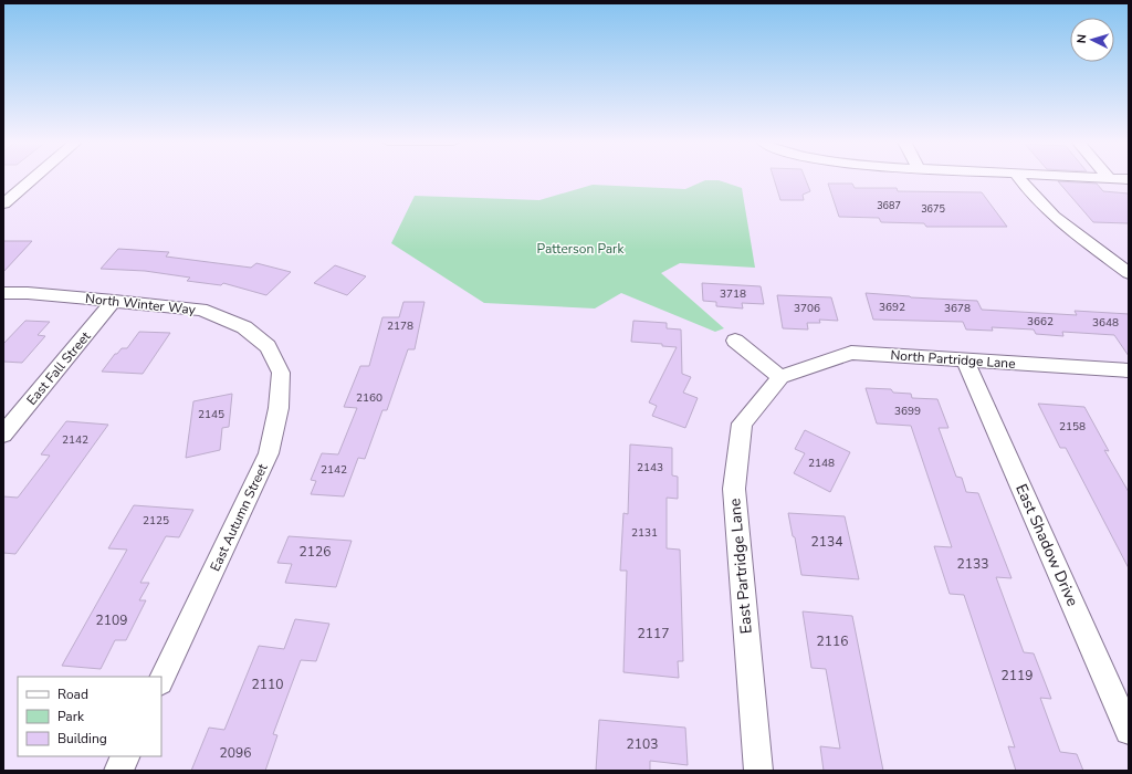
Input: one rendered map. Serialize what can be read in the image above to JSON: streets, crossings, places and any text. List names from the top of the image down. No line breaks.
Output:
{"streets":{"street":["North Winter Way","North Partridge Lane","East Fall Street","East Autumn Street","East Shadow Drive","East Partridge Lane"]},"crossings":[["North Winter Way","East Fall Street"],["North Winter Way","East Autumn Street"],["North Partridge Lane","East Shadow Drive"],["North Partridge Lane","East Partridge Lane"]],"parks":["Patterson Park"],"house_numbers":["3687","3675","3718","3692","3706","3678","3662","3648","2178","2160","3699","2145","2158","2142","2148","2143","2142","2125","2131","2134","2126","2133","2109","2117","2116","2119","2110","2103","2096"],"legend":["Road","Park","Building"],"north":"left"}
